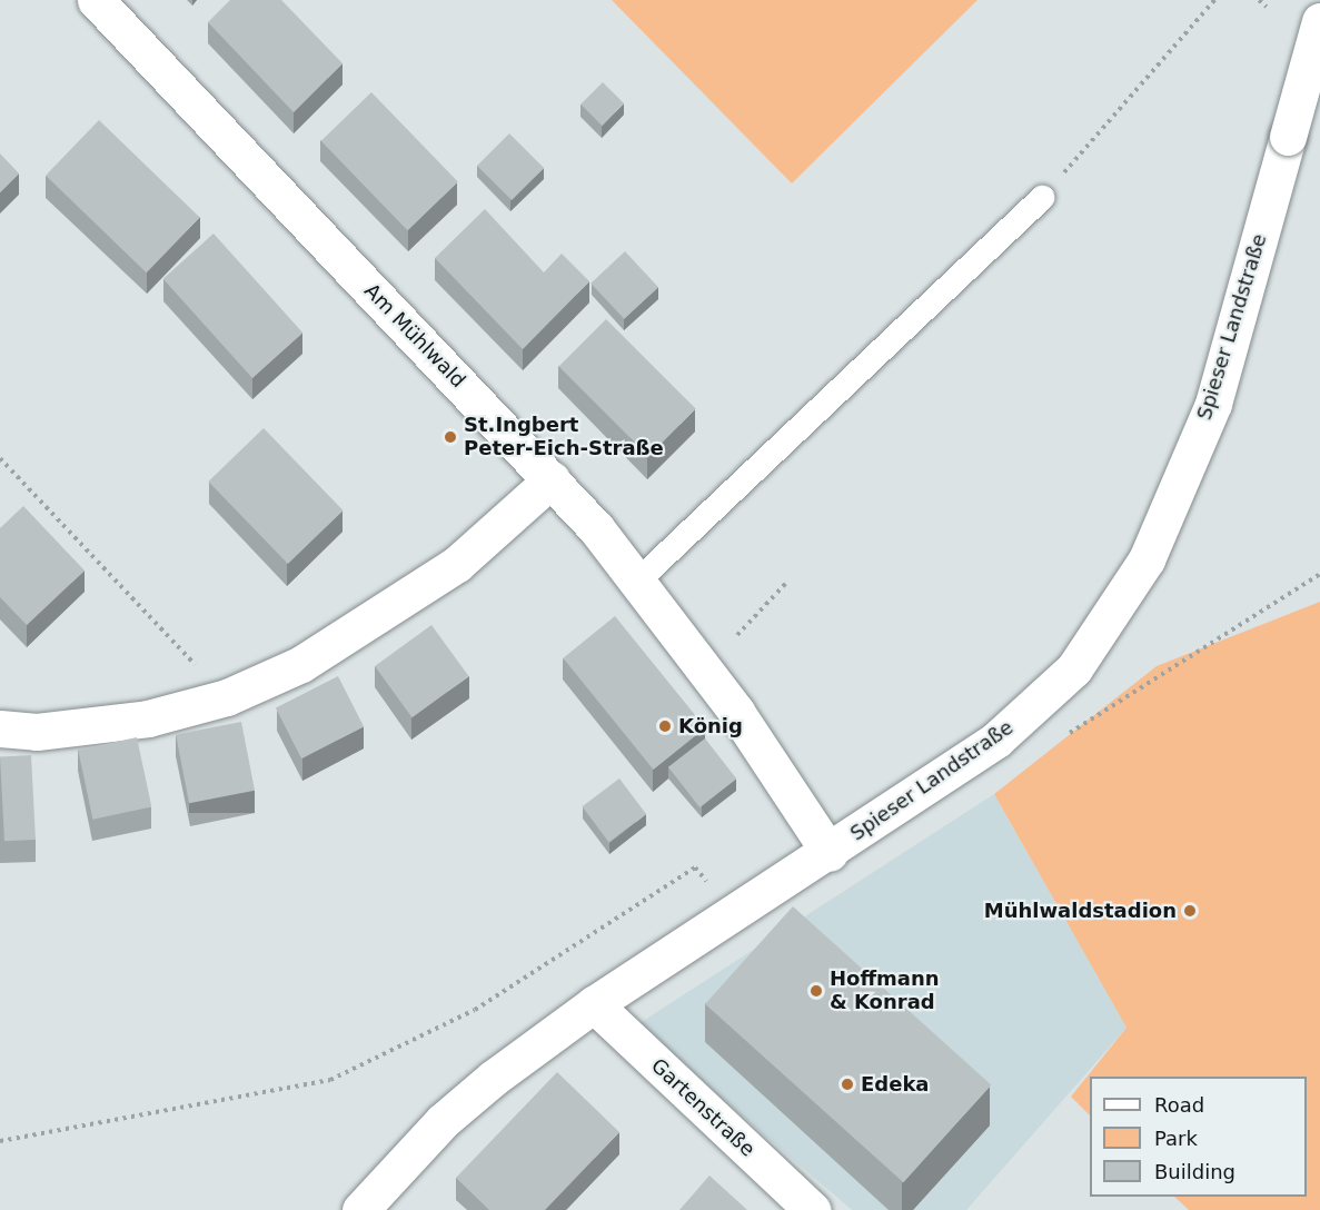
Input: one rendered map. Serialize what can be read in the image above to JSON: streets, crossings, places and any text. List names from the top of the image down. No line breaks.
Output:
{"streets":{"street":["Spieser Landstraße","Am Mühlwald","Gartenstraße"]},"crossings":[["Spieser Landstraße","Am Mühlwald"],["Spieser Landstraße","Gartenstraße"]],"places":["St.Ingbert Peter-Eich-Straße","König","Mühlwaldstadion","Hoffmann & Konrad","Edeka"],"legend":["Road","Park","Building"]}
